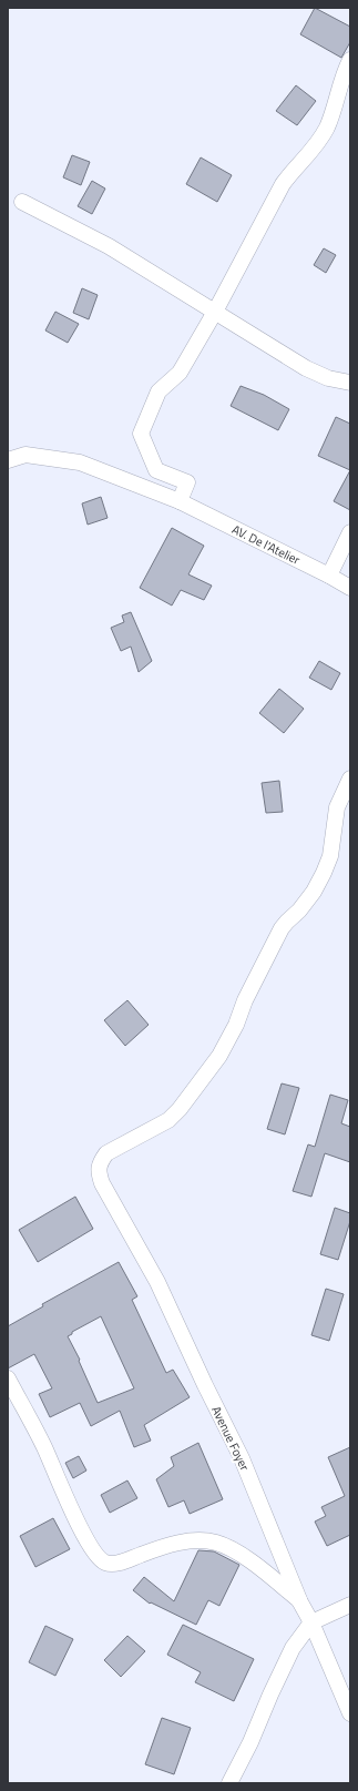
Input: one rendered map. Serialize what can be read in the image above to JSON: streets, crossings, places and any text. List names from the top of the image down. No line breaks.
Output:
{"streets":{"street":["AV. De l'Atelier","Avenue Foyer"]}}
